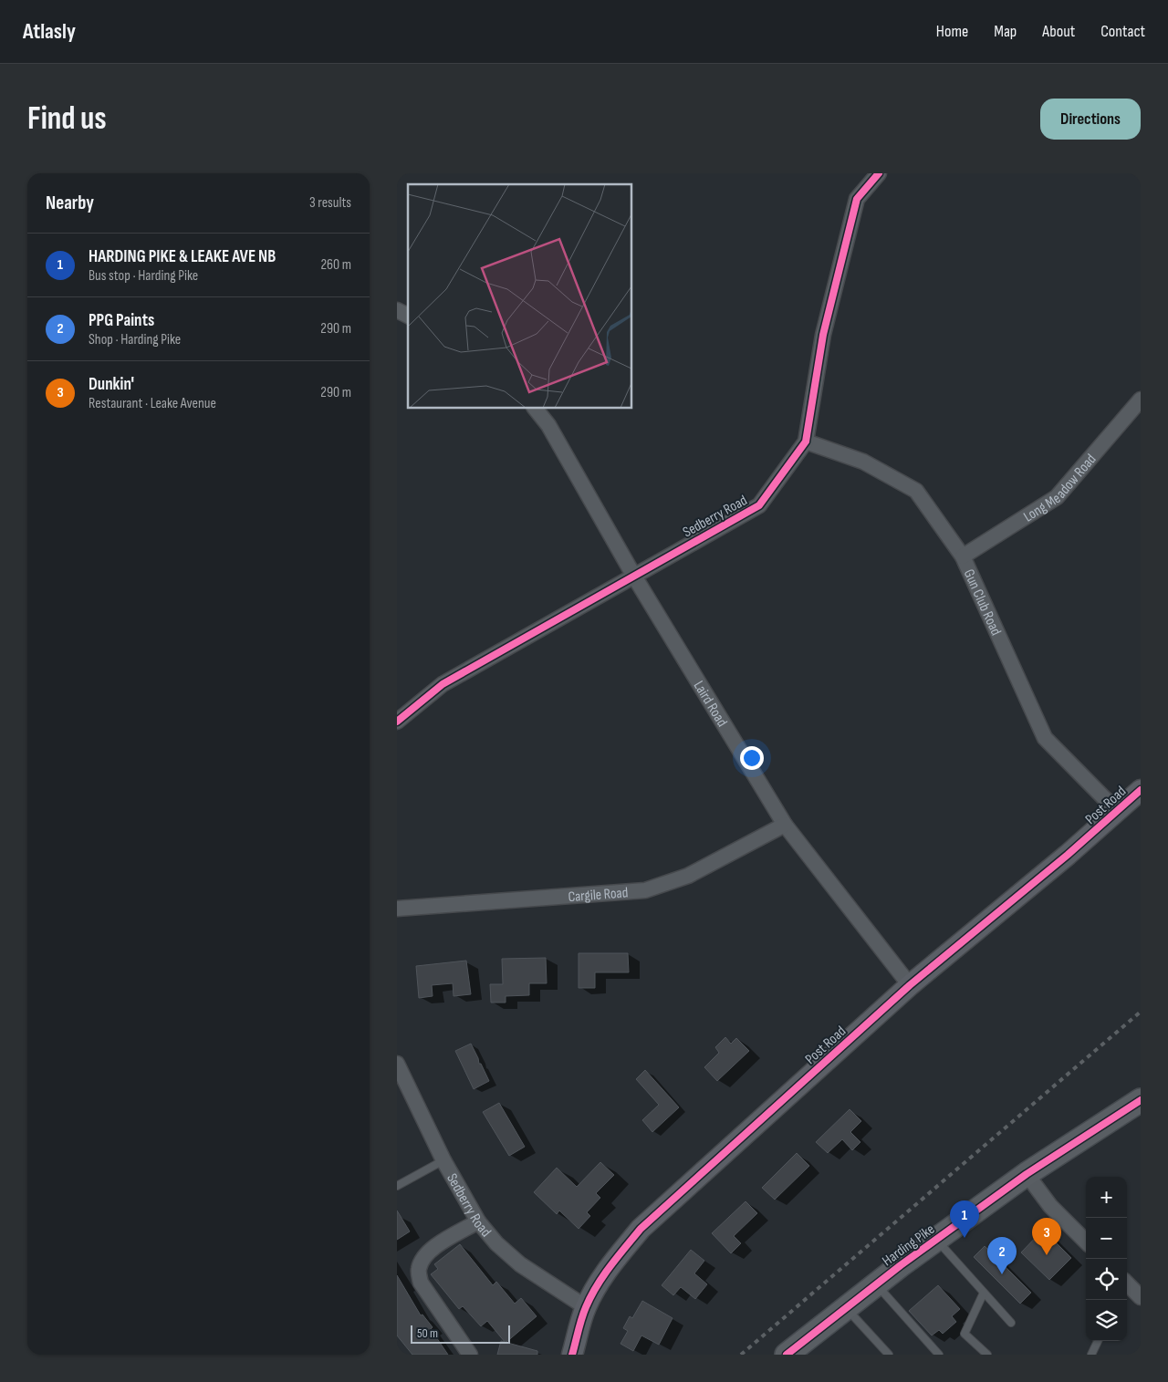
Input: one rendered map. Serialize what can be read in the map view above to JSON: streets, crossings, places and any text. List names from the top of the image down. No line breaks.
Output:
{"streets":{"main road":["Harding Pike"],"street":["Long Meadow Road","Sedberry Road","Gun Club Road","Laird Road","Post Road","Cargile Road"]},"crossings":[["Long Meadow Road","Gun Club Road"],["Sedberry Road","Gun Club Road"],["Sedberry Road","Laird Road"],["Sedberry Road","Post Road"],["Gun Club Road","Post Road"],["Laird Road","Post Road"],["Laird Road","Cargile Road"]],"scale_bar":"50 m","page":{"header":"Atlasly","nav":["Home","Map","About","Contact"],"buttons":"Directions","title":"Find us","heading":["Nearby","3 results"],"list":[{"mark":"1","name":"HARDING PIKE & LEAKE AVE NB","note":"Bus stop · Harding Pike","value":"260 m"},{"mark":"2","name":"PPG Paints","note":"Shop · Harding Pike","value":"290 m"},{"mark":"3","name":"Dunkin'","note":"Restaurant · Leake Avenue","value":"290 m"}],"map_buttons":["+","−"],"pins":["1","3","2"],"scale":"50 m"}}
